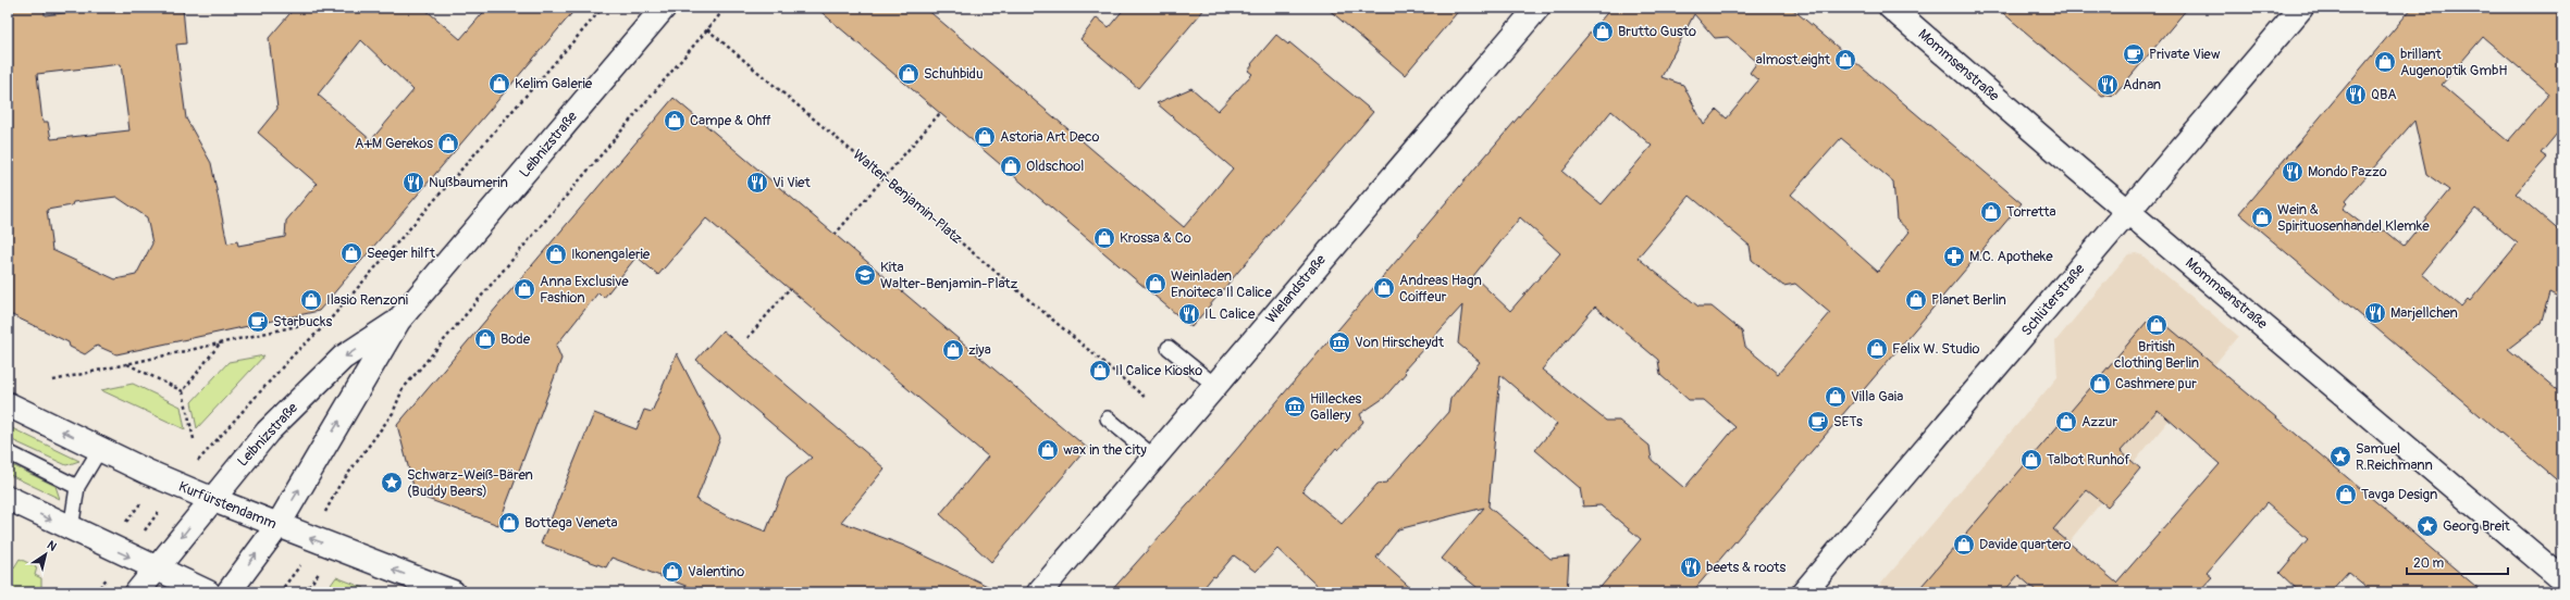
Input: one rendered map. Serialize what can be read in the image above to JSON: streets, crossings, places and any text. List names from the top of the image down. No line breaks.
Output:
{"streets":{"street":["Mommsenstraße","Leibnizstraße","Wielandstraße","Schlüterstraße","Kurfürstendamm"],"path":["Walter-Benjamin-Platz"]},"crossings":[["Mommsenstraße","Schlüterstraße"],["Leibnizstraße","Kurfürstendamm"]],"one_way":["Kurfürstendamm"],"places":{"shop":["Brutto Gusto","almost.eight","brillant Augenoptik GmbH","Schuhbidu","Kelim Galerie","Campe & Ohff","Astoria Art Deco","A+M Gerekos","Oldschool","Torretta","Wein & Spirituosenhandel Klemke","Krossa & Co","Seeger hilft","Ikonengalerie","Weinladen Enoiteca Il Calice","Andreas Hagn Coiffeur","Anna Exclusive Fashion","Ilasio Renzoni","Planet Berlin","British clothing Berlin","Bode","Felix W. Studio","ziya","Il Calice Kiosko","Cashmere pur","Villa Gaia","Azzur","wax in the city","Talbot Runhof","Tavga Design","Bottega Veneta","Davide quartero","Valentino"],"cafe":["Private View","Starbucks","SETs"],"restaurant":["Adnan","QBA","Mondo Pazzo","Nußbaumerin","Vi Viet","Marjellchen","IL Calice","beets & roots"],"pharmacy":["M.C. Apotheke"],"school or university":["Kita Walter-Benjamin-Platz"],"museum":["Von Hirscheydt","Hilleckes Gallery"],"place":["Samuel R.Reichmann","Schwarz-Weiß-Bären (Buddy Bears)","Georg Breit"]},"scale_bar":"20 m","north":"top right"}
